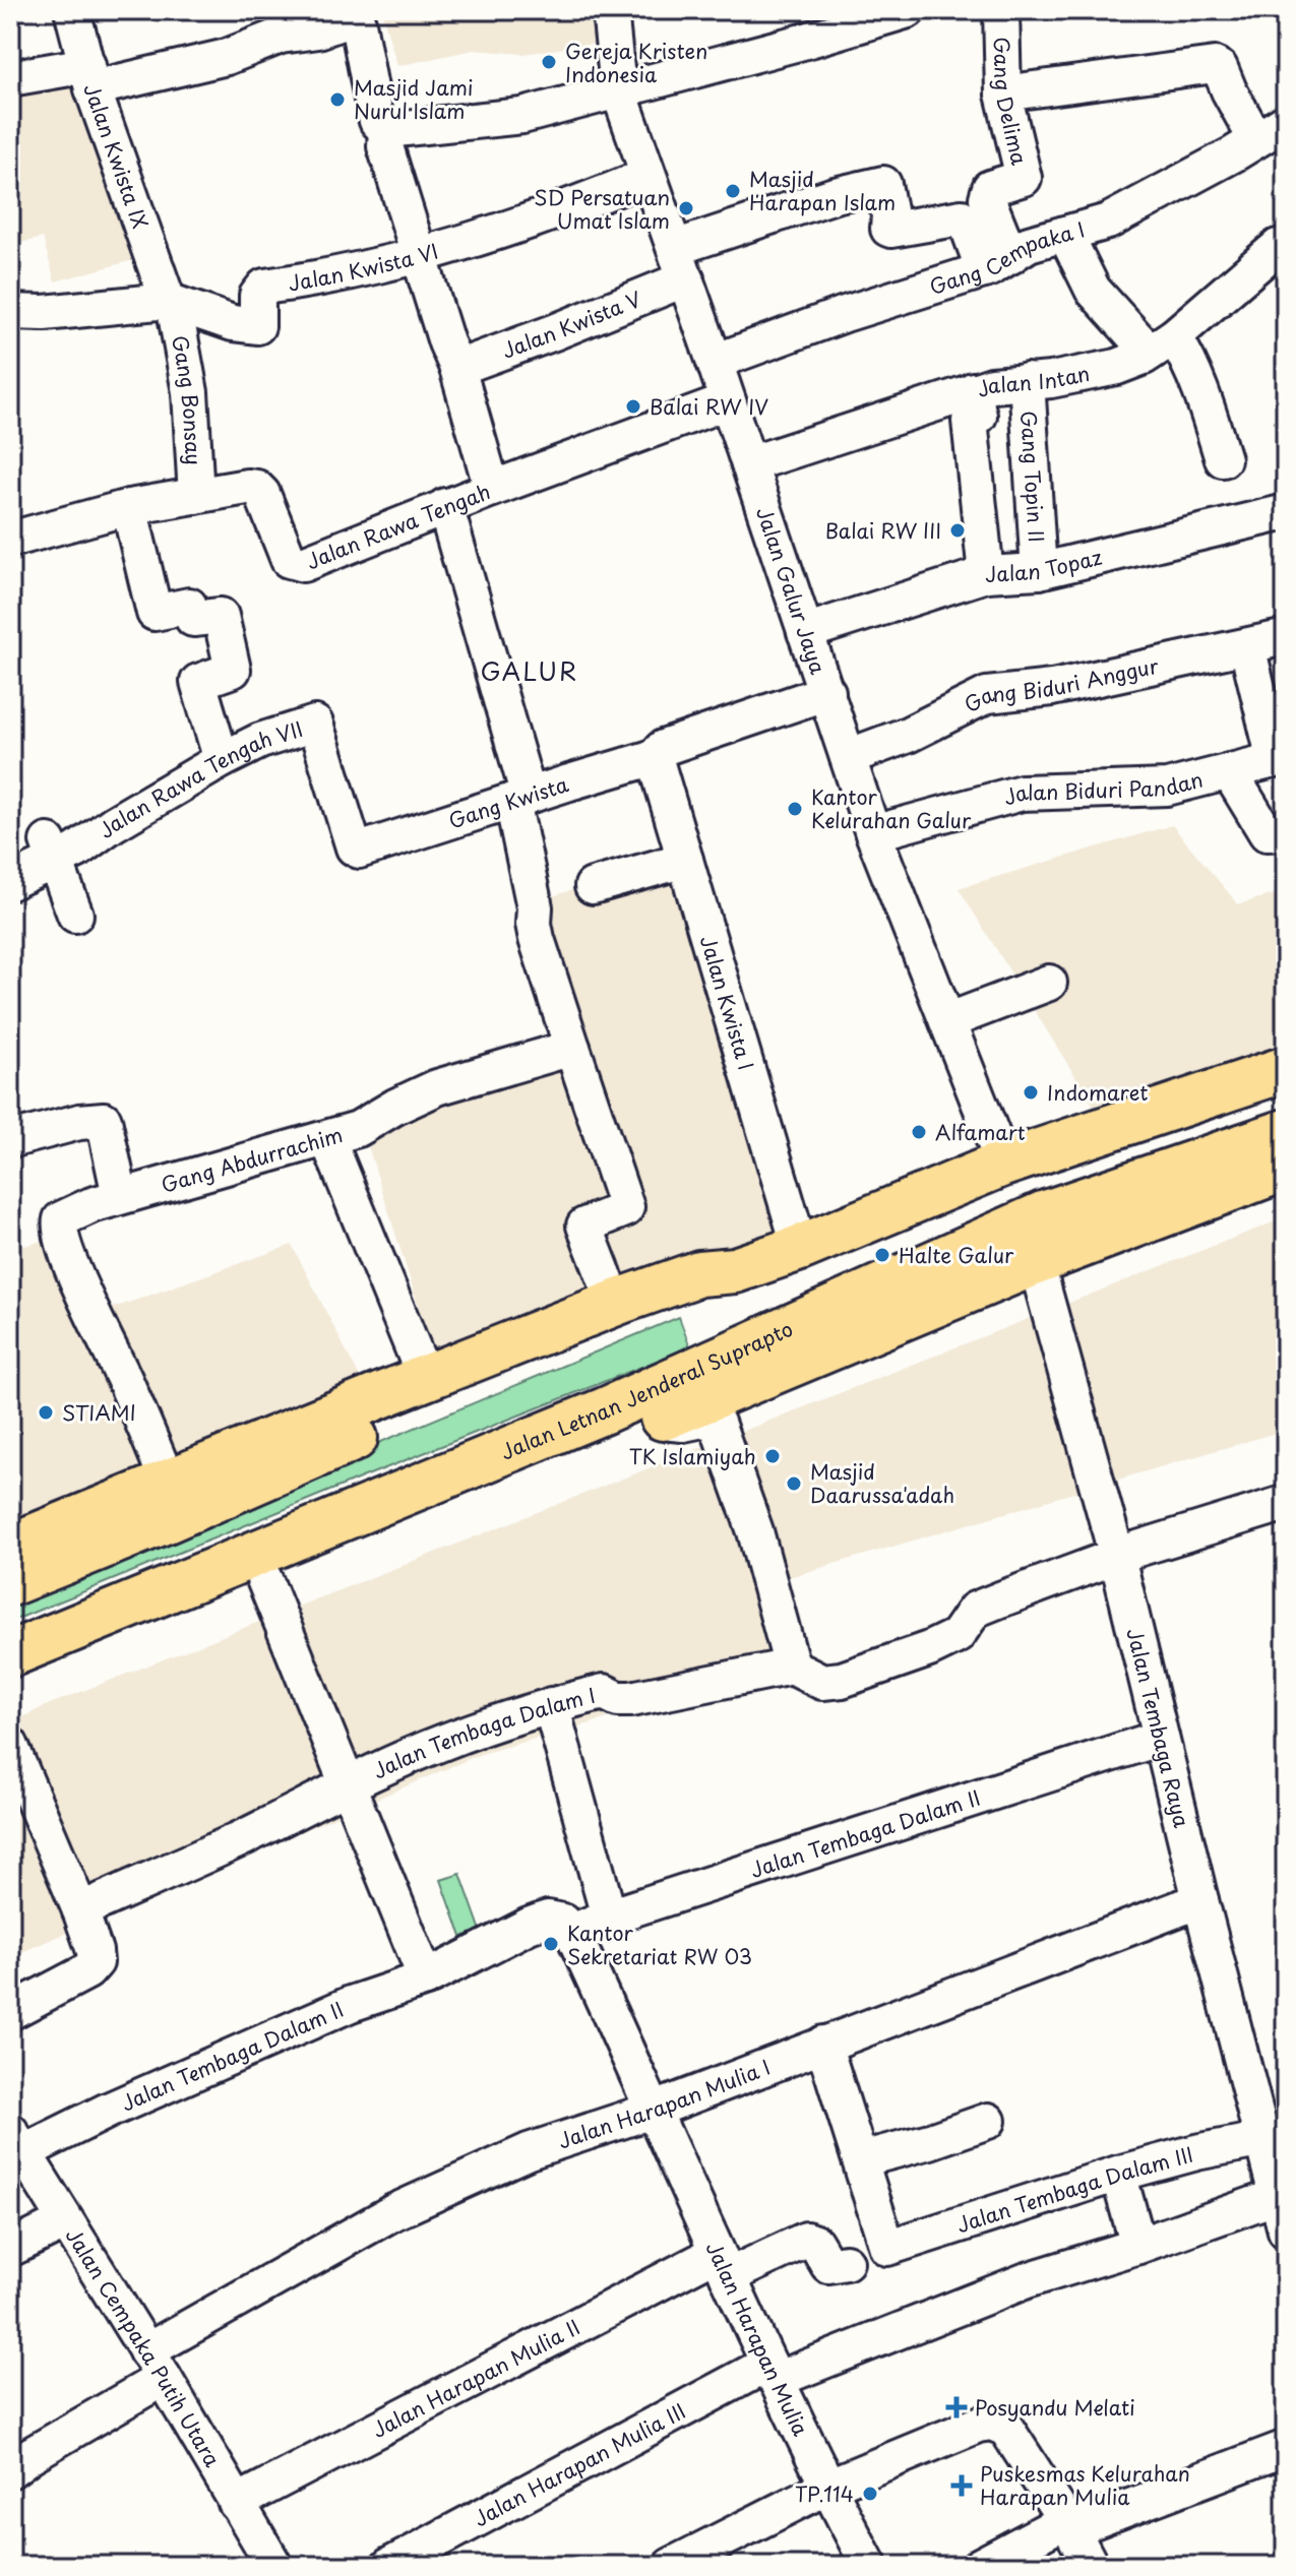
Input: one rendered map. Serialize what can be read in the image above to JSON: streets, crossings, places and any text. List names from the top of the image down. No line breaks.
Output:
{"streets":{"main road":["Jalan Letnan Jenderal Suprapto"],"street":["Gang Delima","Jalan Kwista IX","Gang Cempaka I","Jalan Kwista VI","Jalan Kwista V","Jalan Intan","Gang Bonsay","Gang Topin II","Jalan Rawa Tengah","Jalan Topaz","Jalan Galur Jaya","Gang Biduri Anggur","Jalan Rawa Tengah VII","Jalan Biduri Pandan","Gang Kwista","Jalan Kwista I","Gang Abdurrachim","Jalan Tembaga Raya","Jalan Tembaga Dalam I","Jalan Tembaga Dalam II","Jalan Harapan Mulia I","Jalan Tembaga Dalam III","Jalan Harapan Mulia","Jalan Cempaka Putih Utara","Jalan Harapan Mulia II","Jalan Harapan Mulia III"]},"crossings":[["Gang Delima","Gang Cempaka I"],["Gang Delima","Jalan Kwista V"],["Jalan Kwista IX","Jalan Kwista VI"],["Jalan Kwista IX","Gang Bonsay"],["Gang Cempaka I","Jalan Kwista V"],["Gang Cempaka I","Jalan Galur Jaya"],["Jalan Kwista VI","Gang Bonsay"],["Jalan Kwista VI","Jalan Galur Jaya"],["Jalan Kwista V","Jalan Galur Jaya"],["Jalan Intan","Gang Topin II"],["Jalan Intan","Jalan Galur Jaya"],["Gang Bonsay","Jalan Rawa Tengah"],["Gang Topin II","Jalan Topaz"],["Jalan Rawa Tengah","Jalan Galur Jaya"],["Jalan Topaz","Jalan Galur Jaya"],["Jalan Galur Jaya","Gang Biduri Anggur"],["Jalan Galur Jaya","Jalan Biduri Pandan"],["Jalan Galur Jaya","Gang Kwista"],["Jalan Rawa Tengah VII","Gang Kwista"],["Gang Kwista","Jalan Kwista I"],["Jalan Letnan Jenderal Suprapto","Jalan Tembaga Raya"],["Jalan Letnan Jenderal Suprapto","Jalan Tembaga Dalam I"],["Jalan Tembaga Raya","Jalan Tembaga Dalam II"],["Jalan Tembaga Raya","Jalan Harapan Mulia I"],["Jalan Tembaga Raya","Jalan Tembaga Dalam III"],["Jalan Tembaga Raya","Jalan Harapan Mulia III"],["Jalan Tembaga Dalam I","Jalan Tembaga Dalam II"],["Jalan Tembaga Dalam II","Jalan Cempaka Putih Utara"],["Jalan Harapan Mulia I","Jalan Harapan Mulia"],["Jalan Harapan Mulia I","Jalan Cempaka Putih Utara"],["Jalan Harapan Mulia","Jalan Harapan Mulia II"],["Jalan Harapan Mulia","Jalan Harapan Mulia III"],["Jalan Cempaka Putih Utara","Jalan Harapan Mulia II"]],"districts":["GALUR"],"places":{"other":["Gereja Kristen Indonesia","Masjid Jami Nurul Islam","Masjid Harapan Islam","SD Persatuan Umat Islam","Balai RW IV","Balai RW III","Kantor Kelurahan Galur","Indomaret","Alfamart","Halte Galur","STIAMI","TK Islamiyah","Masjid Daarussa'adah","Kantor Sekretariat RW 03","TP.114"],"health":["Posyandu Melati","Puskesmas Kelurahan Harapan Mulia"]}}
